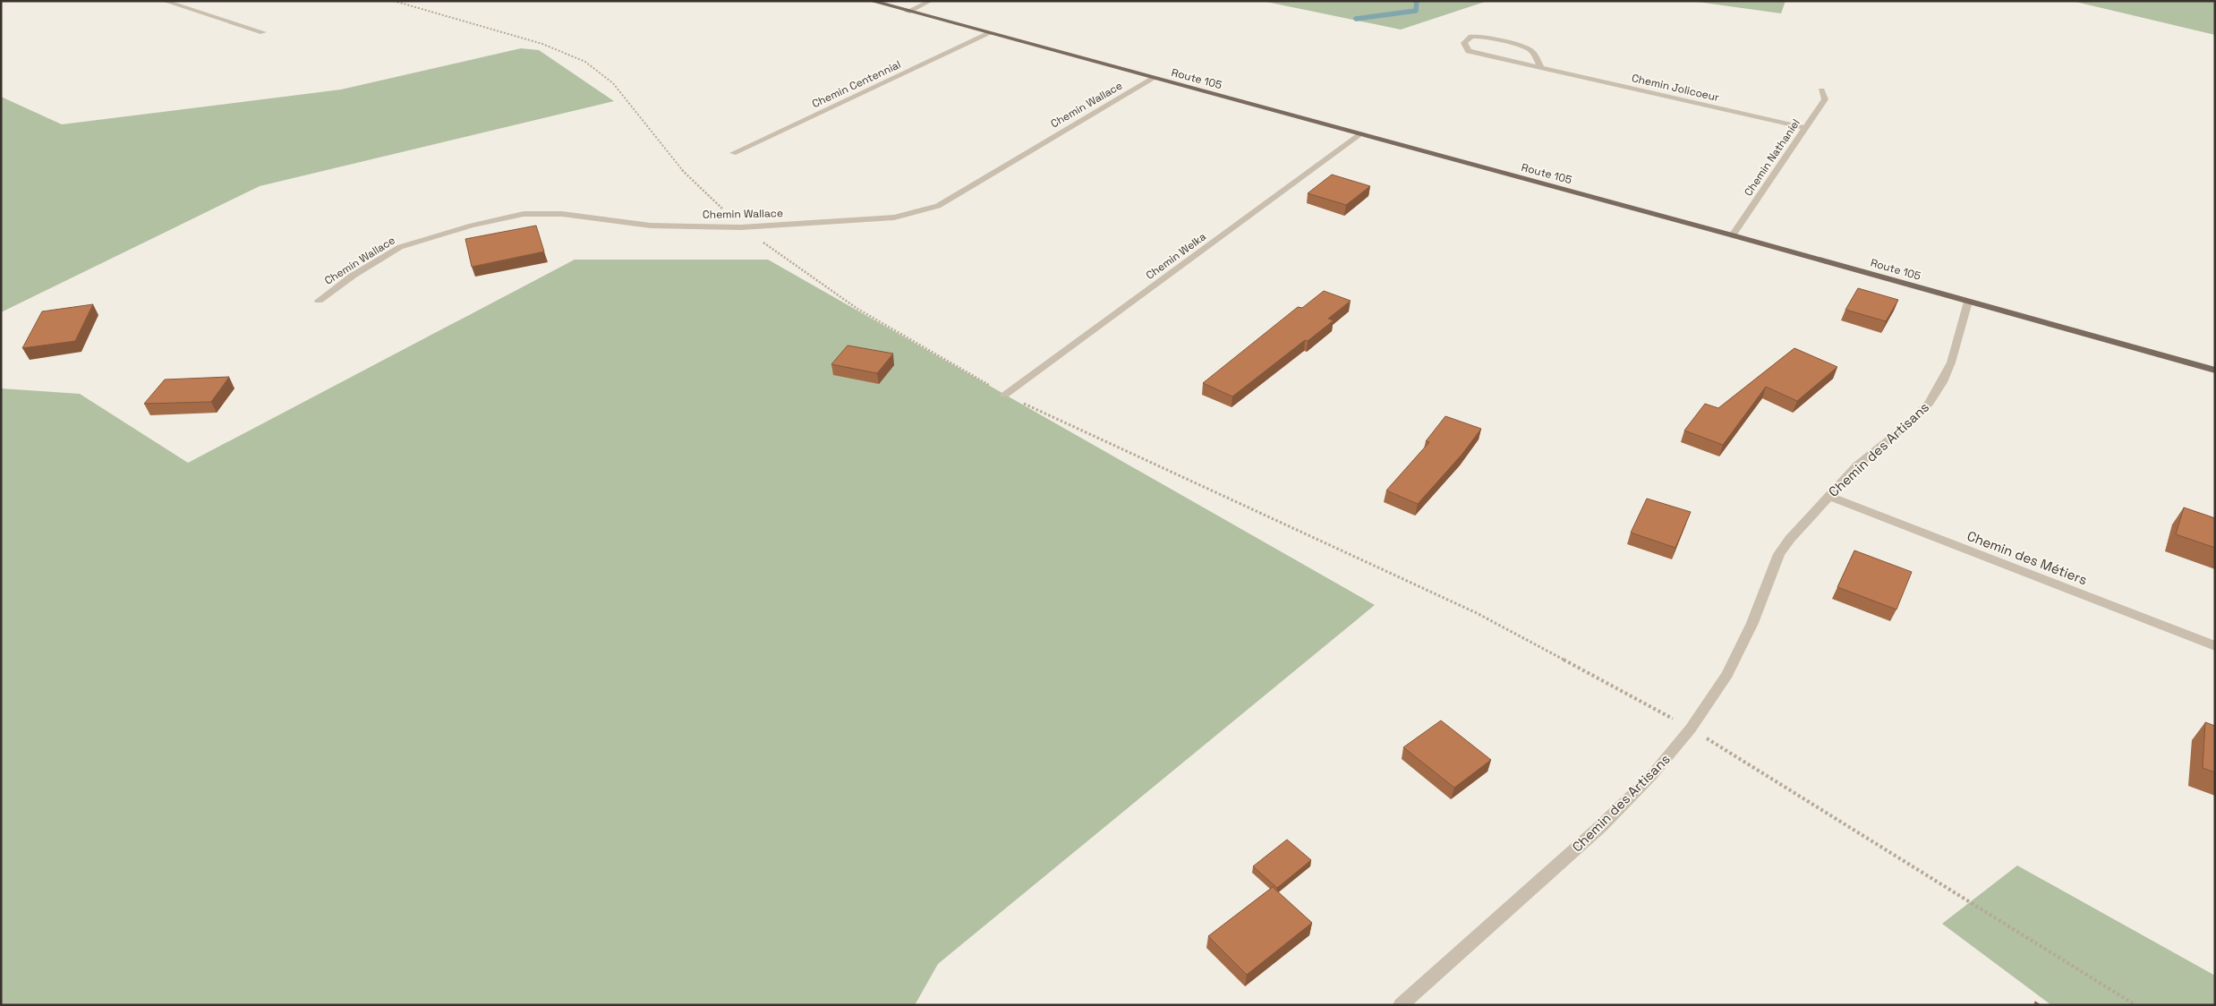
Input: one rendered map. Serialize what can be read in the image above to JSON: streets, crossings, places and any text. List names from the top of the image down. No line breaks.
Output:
{"streets":{"main road":["Route 105"],"street":["Chemin Centennial","Chemin Jolicoeur","Chemin Wallace","Chemin Nathaniel","Chemin Welka","Chemin des Artisans","Chemin des Métiers"]},"crossings":[["Route 105","Chemin Centennial"],["Route 105","Chemin Wallace"],["Route 105","Chemin Nathaniel"],["Route 105","Chemin Welka"],["Route 105","Chemin des Artisans"],["Chemin Jolicoeur","Chemin Nathaniel"],["Chemin des Artisans","Chemin des Métiers"]]}
